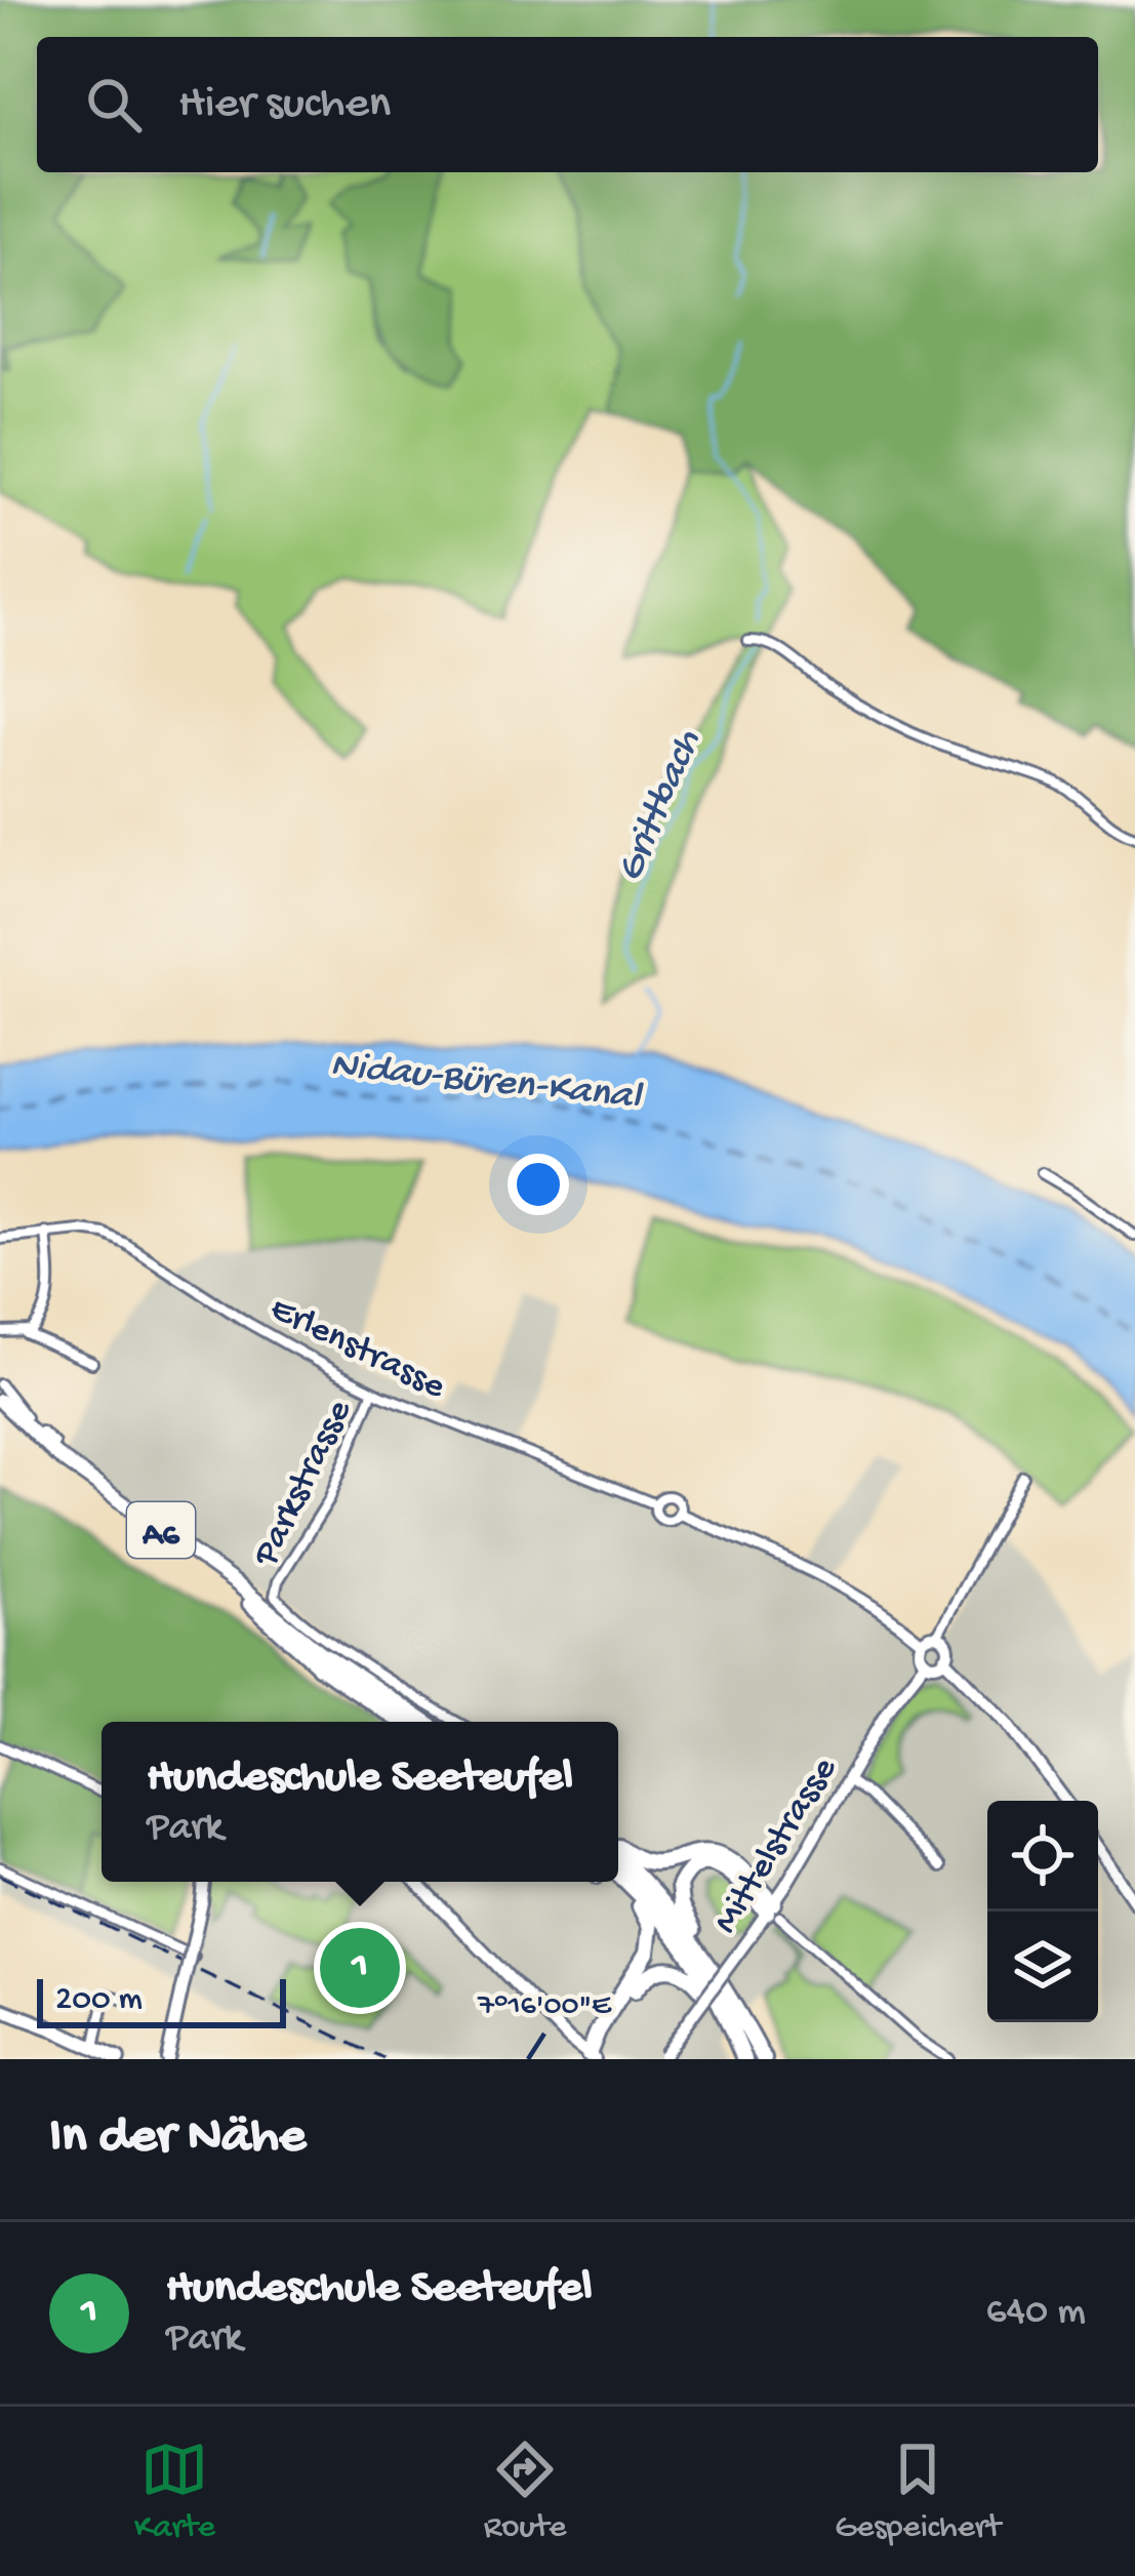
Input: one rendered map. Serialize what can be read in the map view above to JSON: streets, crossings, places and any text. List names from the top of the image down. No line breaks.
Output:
{"streets":{"highway":["A6"],"main road":["Mittelstrasse"],"street":["Erlenstrasse","Parkstrasse"]},"crossings":[["Erlenstrasse","Parkstrasse"]],"water":["Grittbach","Nidau-Büren-Kanal"],"scale_bar":"200 m","page":{"search":"Hier suchen","popup":["Hundeschule Seeteufel","Park"],"pins":"1","scale":"200 m","heading":"In der Nähe","list":[{"mark":"1","name":"Hundeschule Seeteufel","note":"Park","value":"640 m"}],"nav":["Karte","Route","Gespeichert"]},"coordinates":["7°16'00\"E"]}
